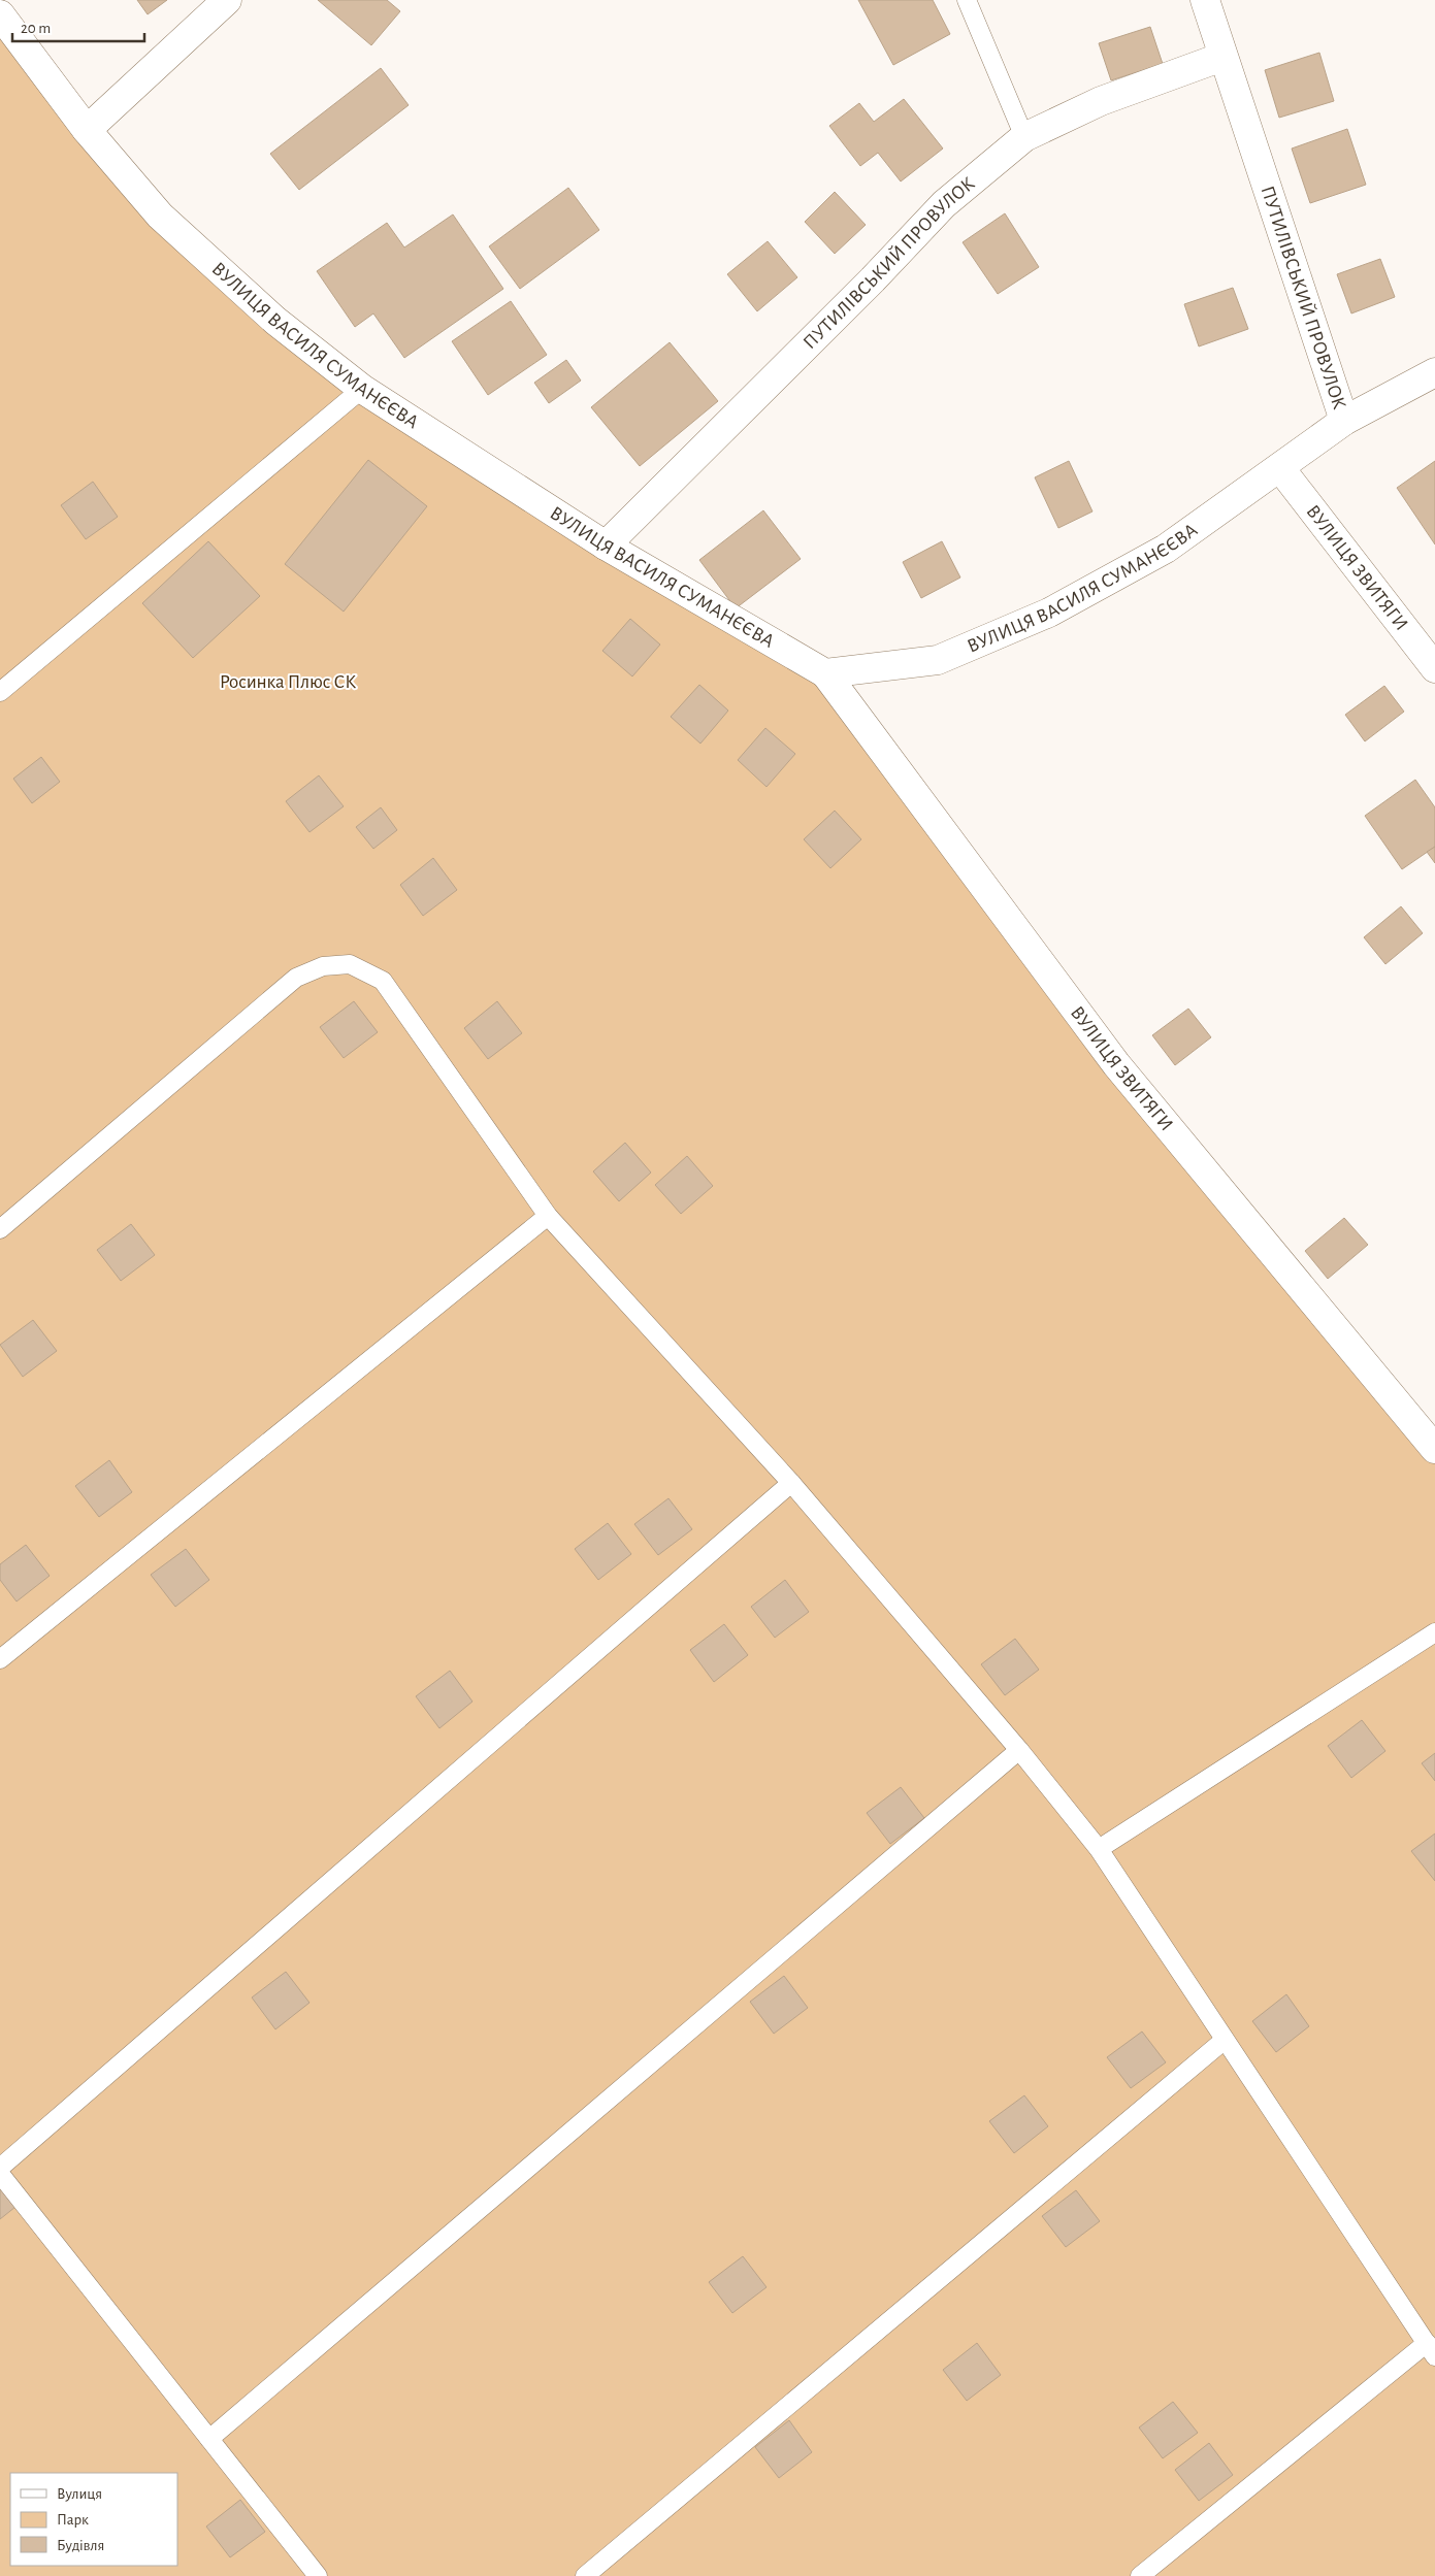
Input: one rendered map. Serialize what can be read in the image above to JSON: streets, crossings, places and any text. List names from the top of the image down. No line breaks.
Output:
{"streets":{"street":["ПУТИЛІВСЬКИЙ ПРОВУЛОК","ВУЛИЦЯ ВАСИЛЯ СУМАНЄЄВА","ВУЛИЦЯ ЗВИТЯГИ"]},"crossings":[["ПУТИЛІВСЬКИЙ ПРОВУЛОК","ВУЛИЦЯ ВАСИЛЯ СУМАНЄЄВА"],["ВУЛИЦЯ ВАСИЛЯ СУМАНЄЄВА","ВУЛИЦЯ ЗВИТЯГИ"]],"parks":["Росинка Плюс СК"],"legend":["Вулиця","Парк","Будівля"],"scale_bar":"20 m"}
